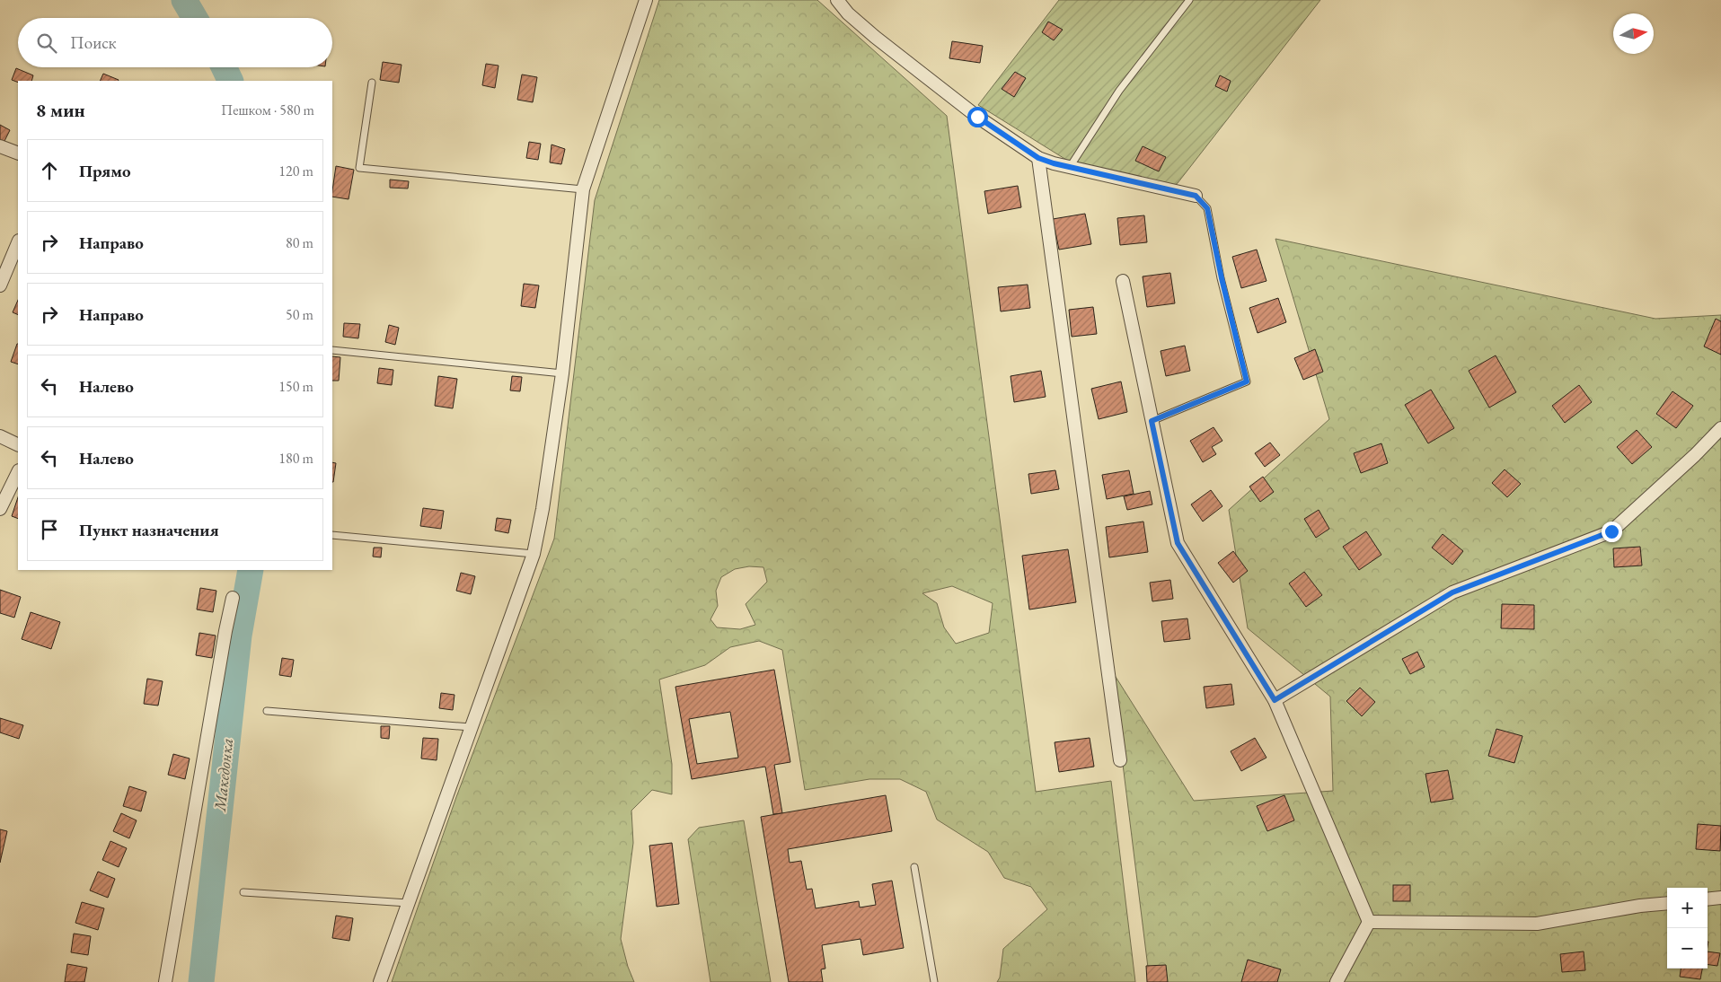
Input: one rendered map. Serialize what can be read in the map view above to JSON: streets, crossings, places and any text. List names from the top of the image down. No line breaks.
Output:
{"water":["Македонка"],"north":"right","page":{"search":"Поиск","heading":["8 мин","Пешком · 580 m"],"list":[["Прямо","120 m"],["Направо","80 m"],["Направо","50 m"],["Налево","150 m"],["Налево","180 m"],"Пункт назначения"],"map_buttons":["+","−"]}}
